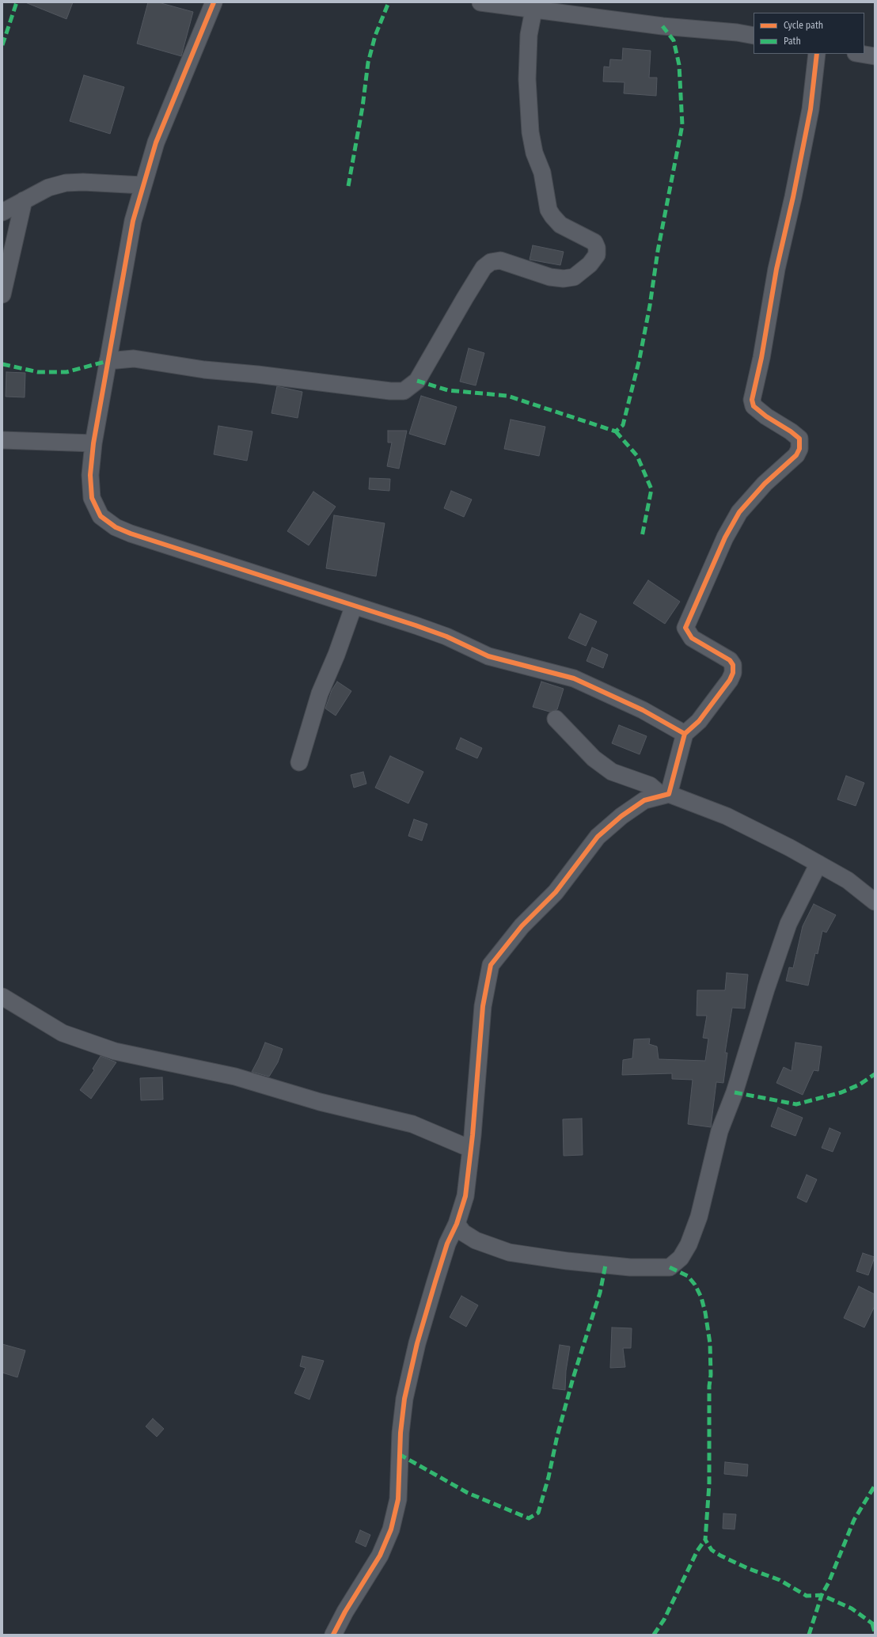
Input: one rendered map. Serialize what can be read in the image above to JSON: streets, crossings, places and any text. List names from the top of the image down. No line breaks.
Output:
{"legend":["Cycle path","Path"]}
